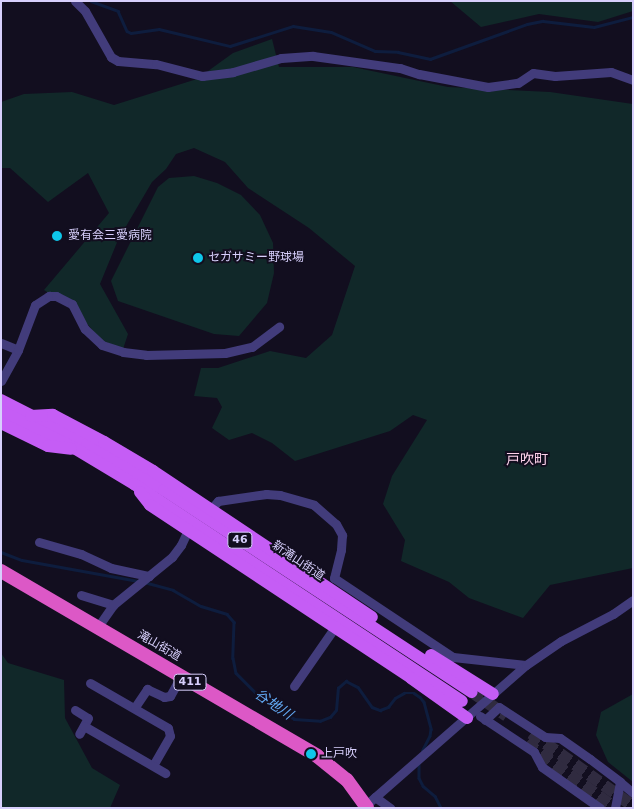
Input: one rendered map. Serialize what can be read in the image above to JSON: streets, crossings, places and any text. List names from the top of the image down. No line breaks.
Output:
{"streets":{"highway":["滝山街道","411"],"main road":["46","新滝山街道"]},"crossings":[["46","新滝山街道"]],"districts":["戸吹町"],"water":["谷地川"],"places":["愛有会三愛病院","セガサミー野球場","上戸吹"]}
